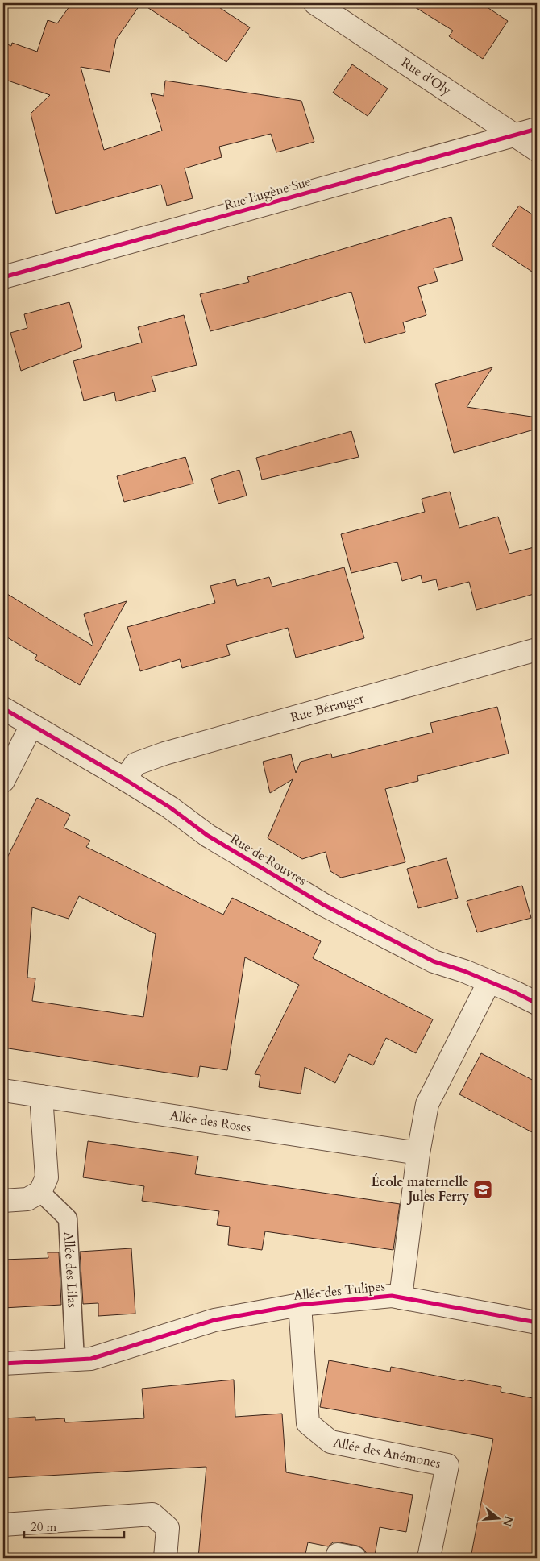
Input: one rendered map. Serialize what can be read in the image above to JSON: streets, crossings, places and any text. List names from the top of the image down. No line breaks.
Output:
{"streets":{"street":["Rue d'Oly","Rue Eugène Sue","Rue Béranger","Rue de Rouvres","Allée des Roses","Allée des Tulipes","Allée des Anémones"],"lane":["Allée des Lilas"]},"crossings":[["Rue d'Oly","Rue Eugène Sue"],["Rue Béranger","Rue de Rouvres"],["Allée des Lilas","Allée des Tulipes"],["Allée des Tulipes","Allée des Anémones"]],"places":{"school or university":["École maternelle Jules Ferry"]},"scale_bar":"20 m","north":"right"}
